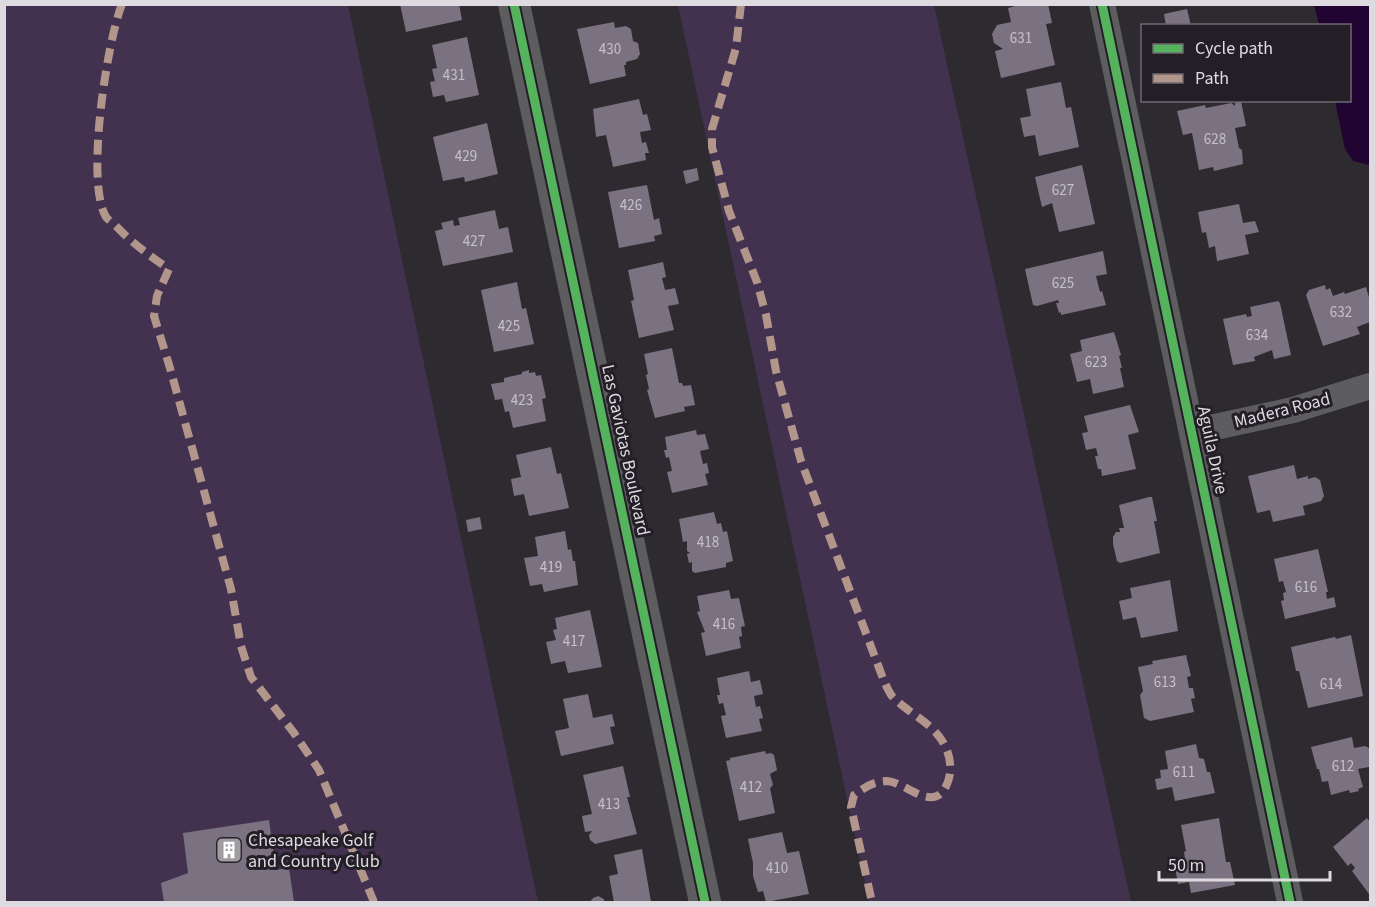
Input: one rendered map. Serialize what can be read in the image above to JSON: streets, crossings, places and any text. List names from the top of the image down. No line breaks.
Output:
{"streets":{"street":["Madera Road","Las Gaviotas Boulevard","Aguila Drive"]},"crossings":[["Madera Road","Aguila Drive"]],"places":{"building":["Chesapeake Golf and Country Club"]},"house_numbers":["631","430","431","628","429","627","426","427","625","632","425","634","623","423","418","419","616","416","417","613","614","612","611","412","413","410"],"legend":["Cycle path","Path"],"scale_bar":"50 m"}
